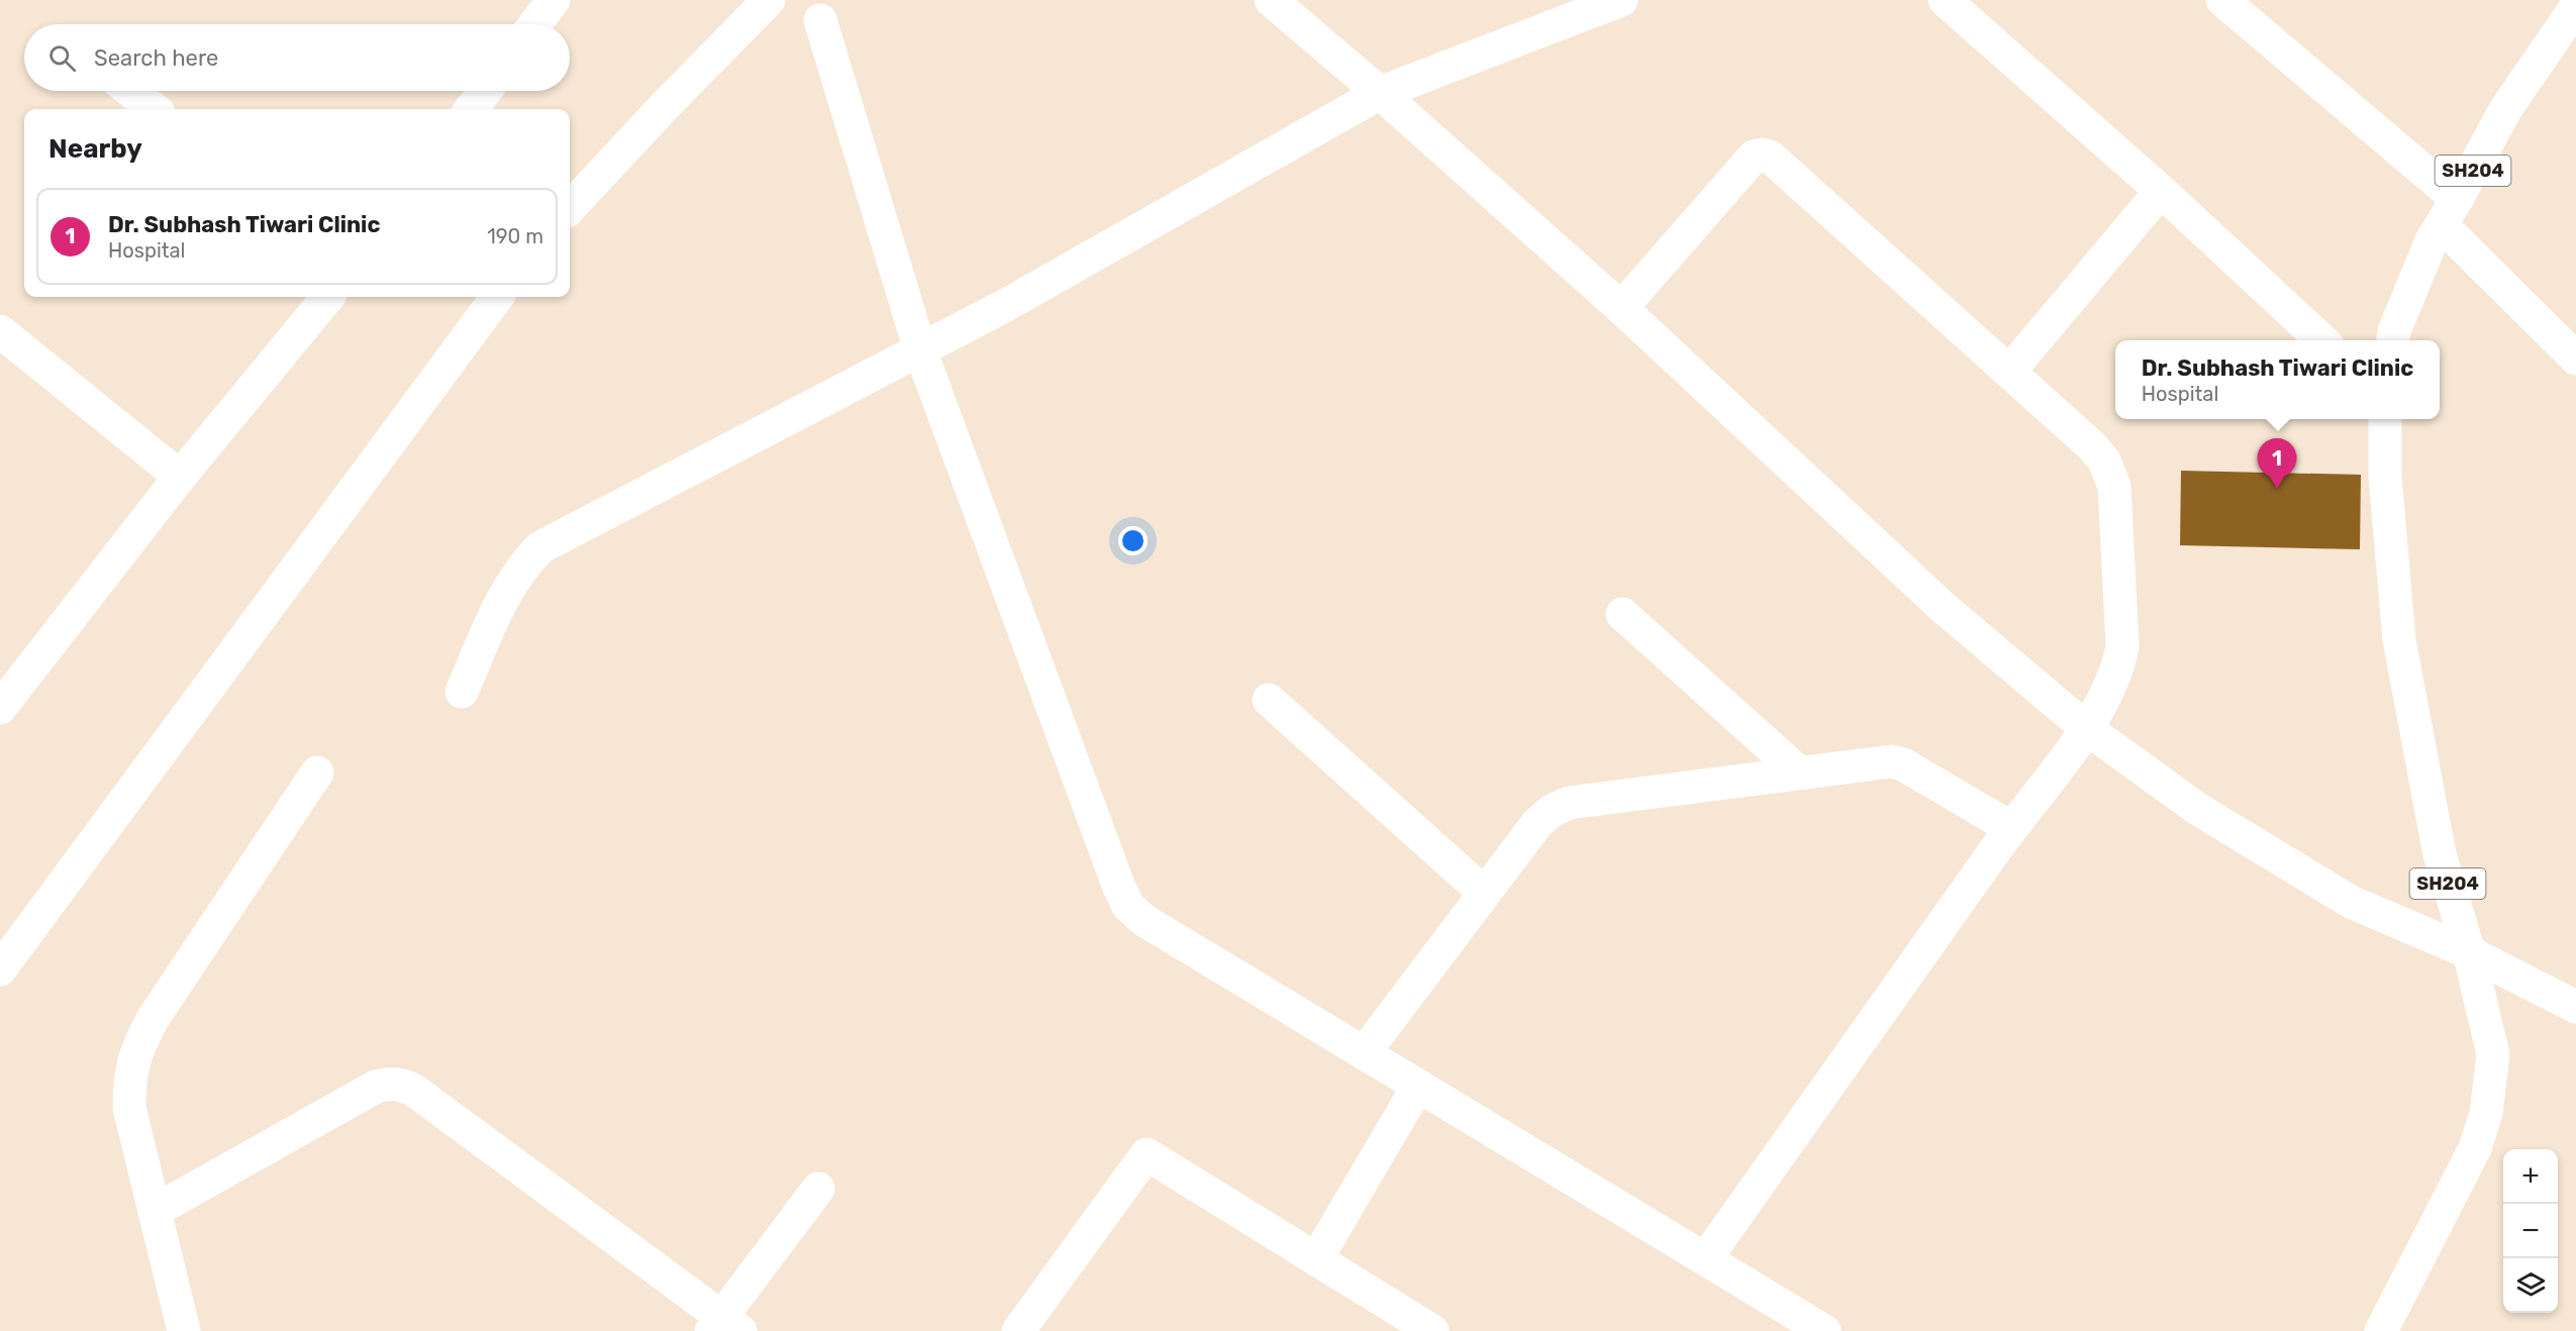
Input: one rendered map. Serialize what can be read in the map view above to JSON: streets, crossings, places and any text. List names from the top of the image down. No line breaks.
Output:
{"streets":{"street":["SH204"]},"page":{"search":"Search here","heading":"Nearby","list":[{"mark":"1","name":"Dr. Subhash Tiwari Clinic","note":"Hospital","value":"190 m"}],"popup":["Dr. Subhash Tiwari Clinic","Hospital"],"pins":"1","map_buttons":["+","−"]}}
